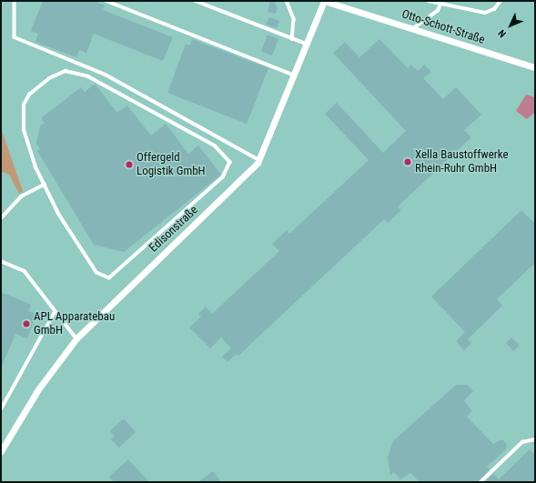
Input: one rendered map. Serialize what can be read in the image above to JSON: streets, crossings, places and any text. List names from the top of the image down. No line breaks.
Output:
{"streets":{"street":["Otto-Schott-Straße","Edisonstraße"]},"crossings":[["Otto-Schott-Straße","Edisonstraße"]],"places":["Xella Baustoffwerke Rhein-Ruhr GmbH","Offergeld Logistik GmbH","APL Apparatebau GmbH"],"north":"bottom left"}
